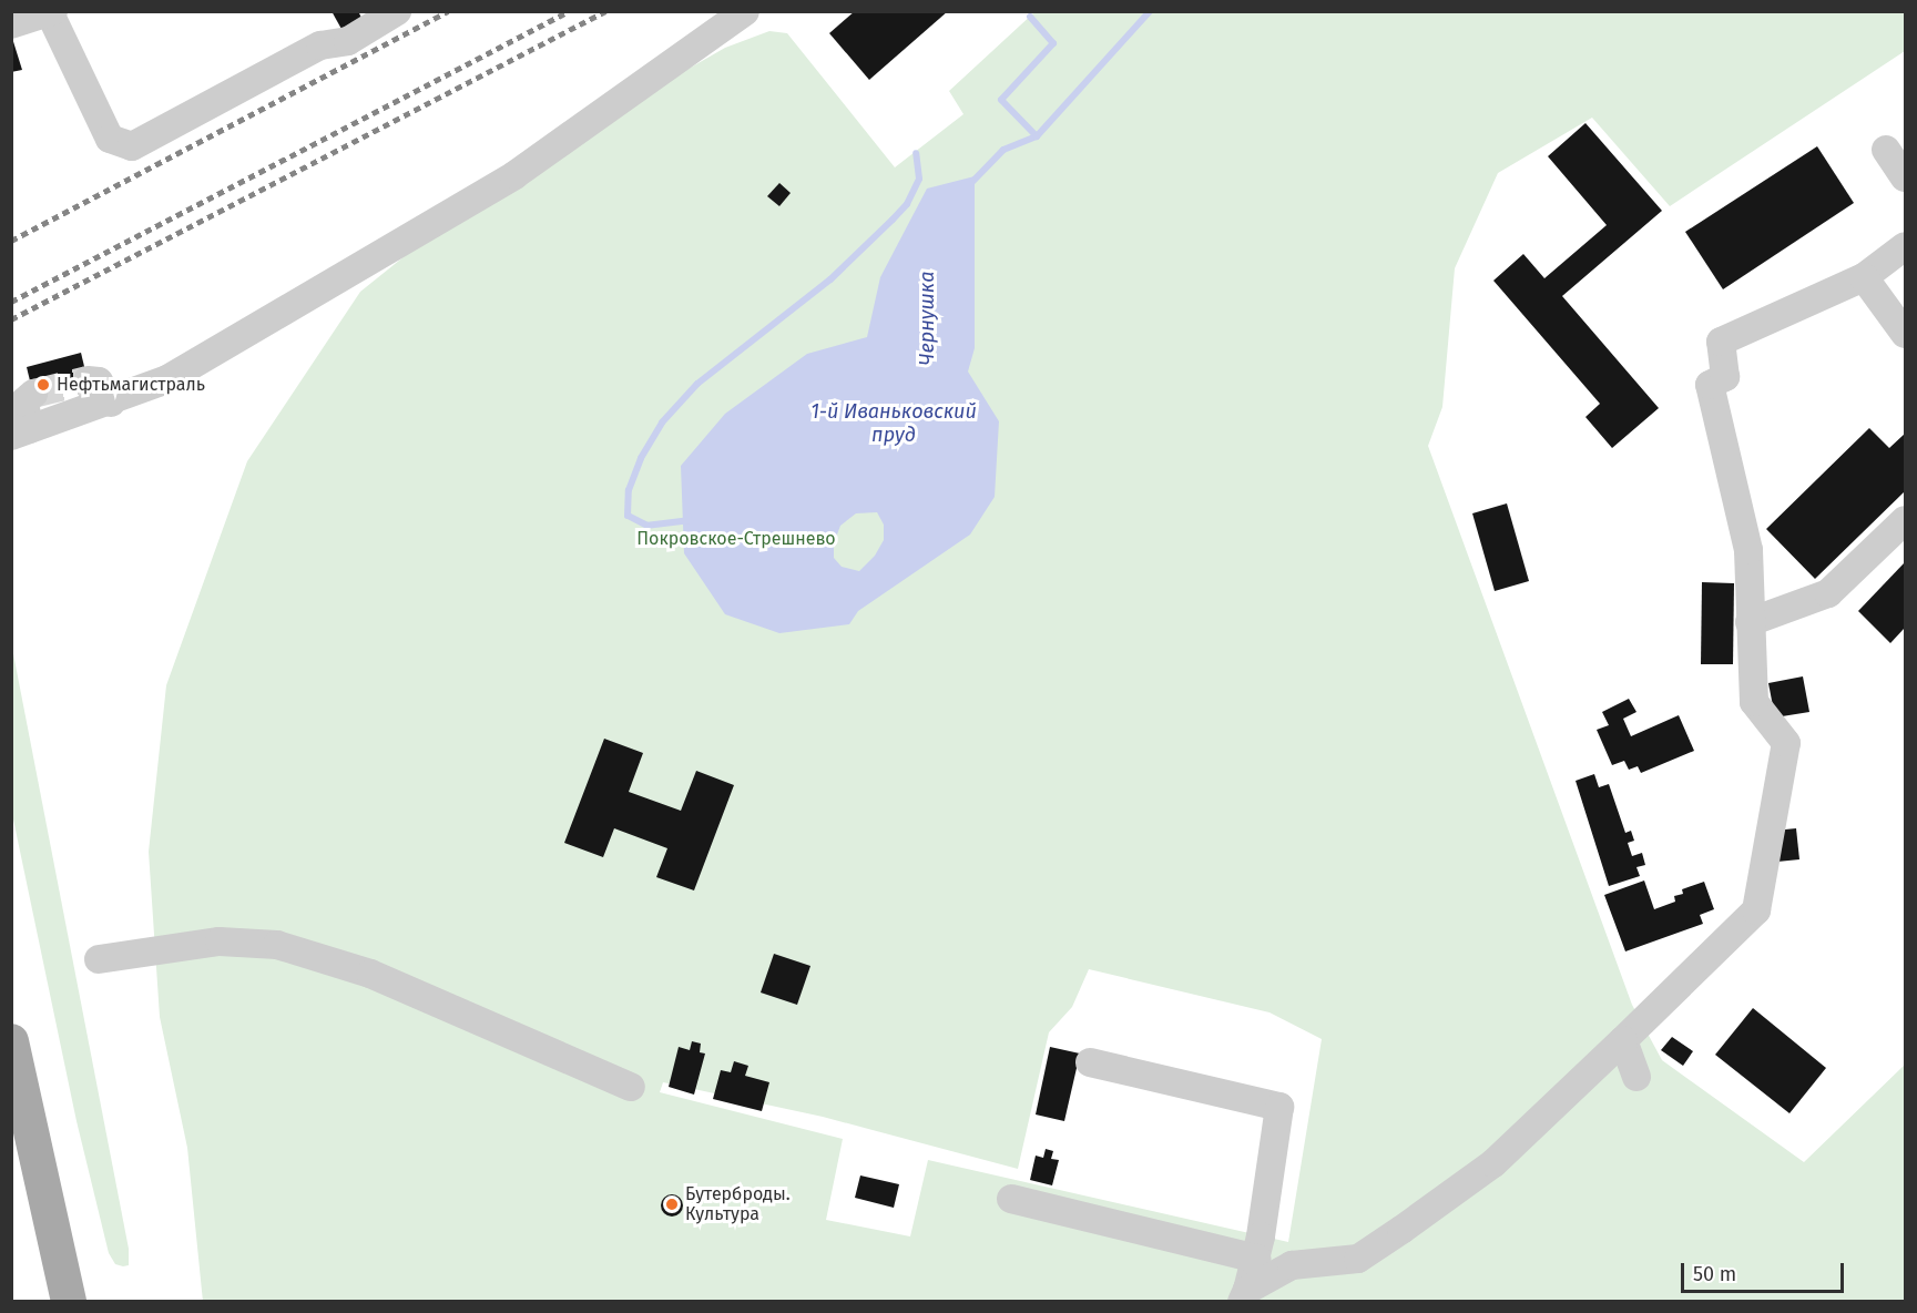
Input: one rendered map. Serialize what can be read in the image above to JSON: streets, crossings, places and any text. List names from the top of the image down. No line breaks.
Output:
{"water":["Чернушка","1-й Иваньковский пруд"],"parks":["Покровское-Стрешнево"],"places":["Нефтьмагистраль","Бутерброды. Культура"],"scale_bar":"50 m"}
